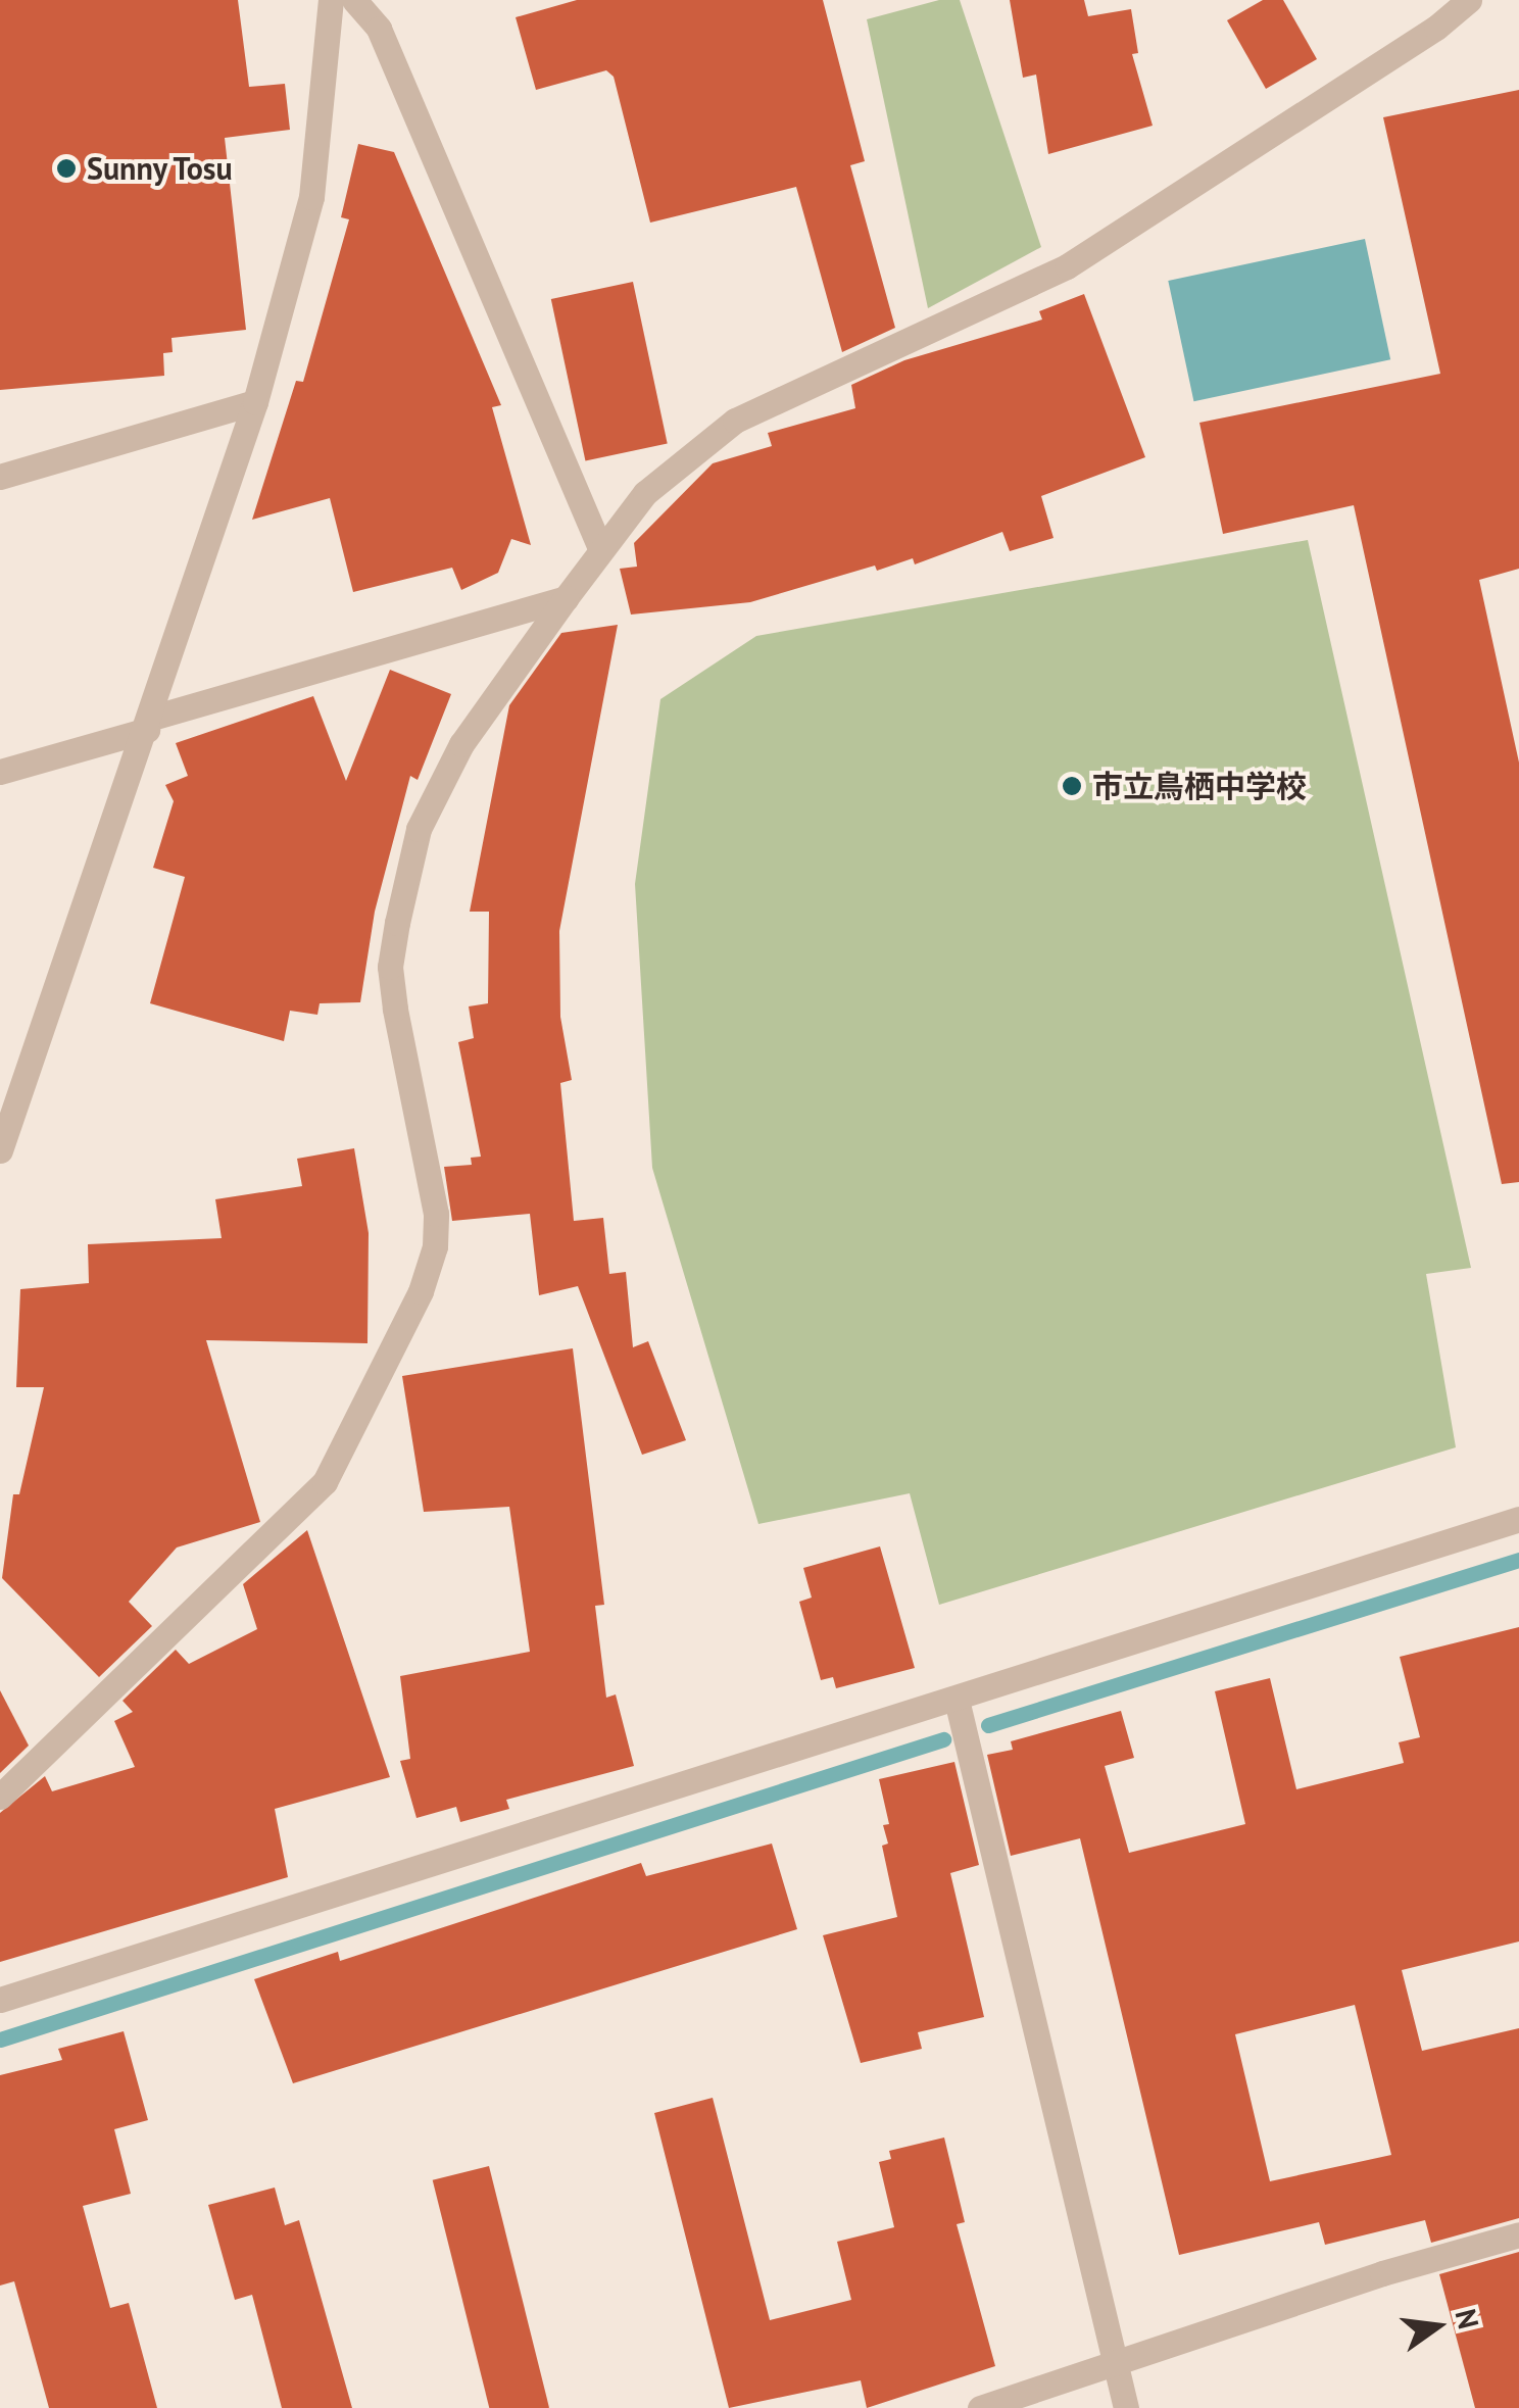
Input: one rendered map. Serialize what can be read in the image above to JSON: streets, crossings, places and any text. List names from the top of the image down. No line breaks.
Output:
{"places":["Sunny Tosu","市立鳥栖中学校"],"north":"right"}
